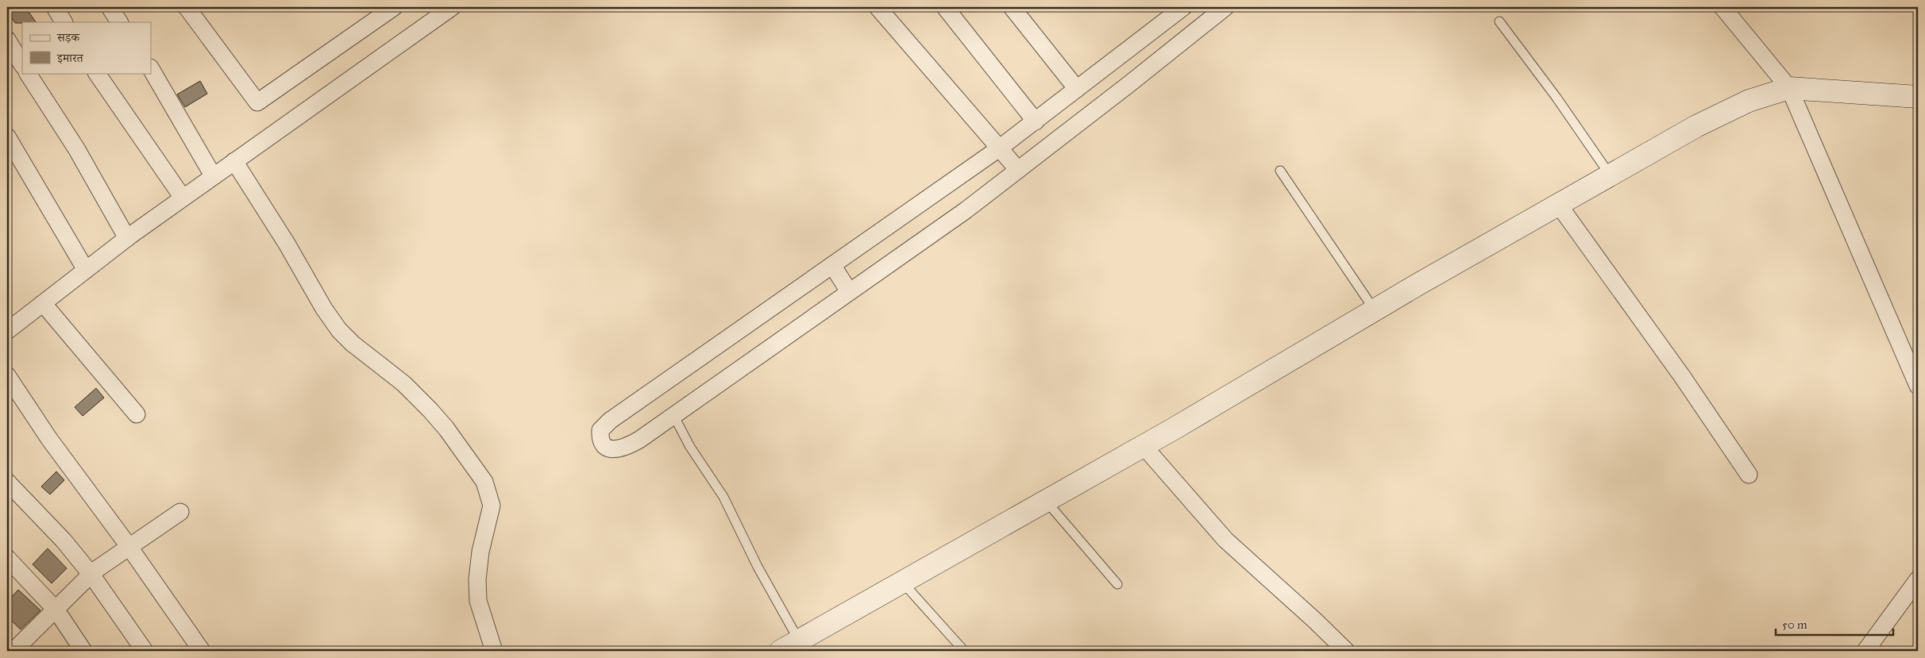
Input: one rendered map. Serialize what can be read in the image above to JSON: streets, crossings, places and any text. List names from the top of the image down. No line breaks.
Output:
{"legend":["सड़क","इमारत"],"scale_bar":"50 m"}
